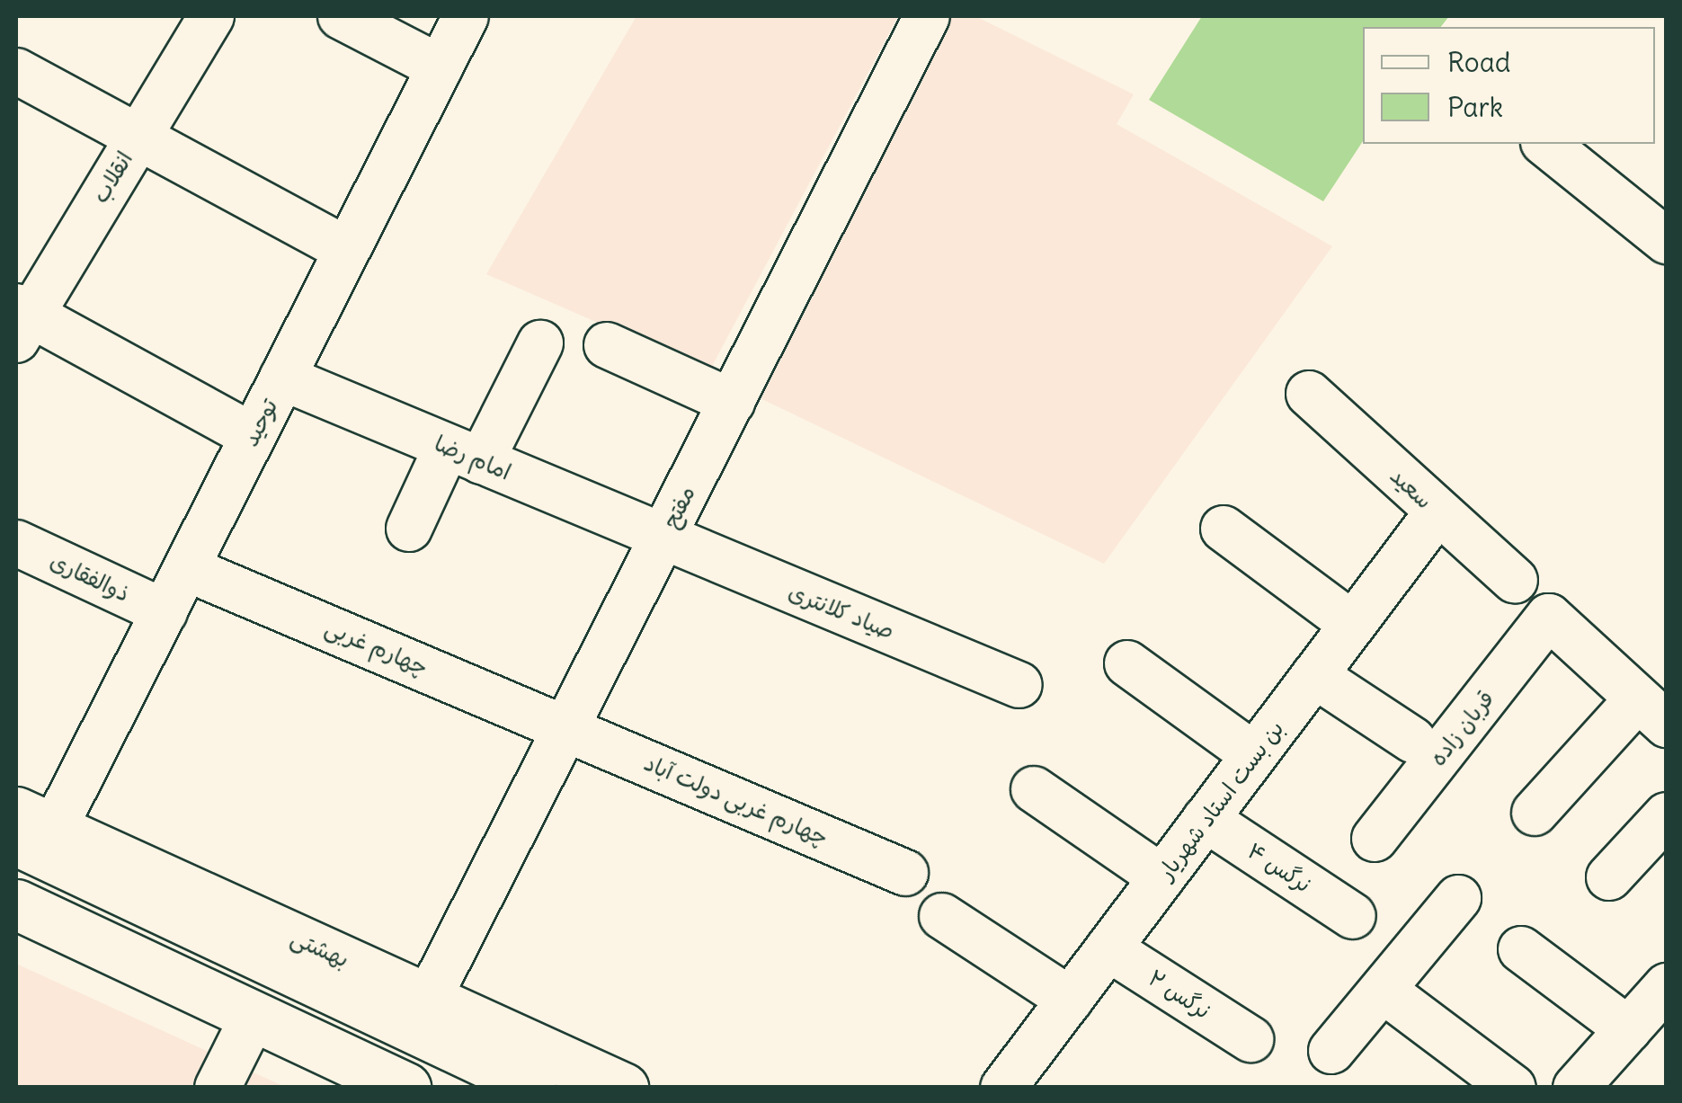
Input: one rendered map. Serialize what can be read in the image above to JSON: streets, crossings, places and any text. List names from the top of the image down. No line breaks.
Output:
{"streets":{"main road":["بهشتی"],"street":["انقلاب","توحید","امام رضا","سعید","مفتح","ذوالفقاری","صیاد کلانتری","چهارم غربی","قربان زاده","چهارم غربی دولت آباد","بن بست استاد شهریار","نرگس ۴","نرگس ۲"]},"crossings":[["توحید","امام رضا"],["توحید","ذوالفقاری"],["توحید","چهارم غربی"],["توحید","بهشتی"],["امام رضا","مفتح"],["امام رضا","صیاد کلانتری"],["سعید","بن بست استاد شهریار"],["مفتح","صیاد کلانتری"],["مفتح","چهارم غربی"],["مفتح","چهارم غربی دولت آباد"],["مفتح","بهشتی"],["چهارم غربی","چهارم غربی دولت آباد"],["بن بست استاد شهریار","نرگس ۴"],["بن بست استاد شهریار","نرگس ۲"]],"legend":["Road","Park"]}
